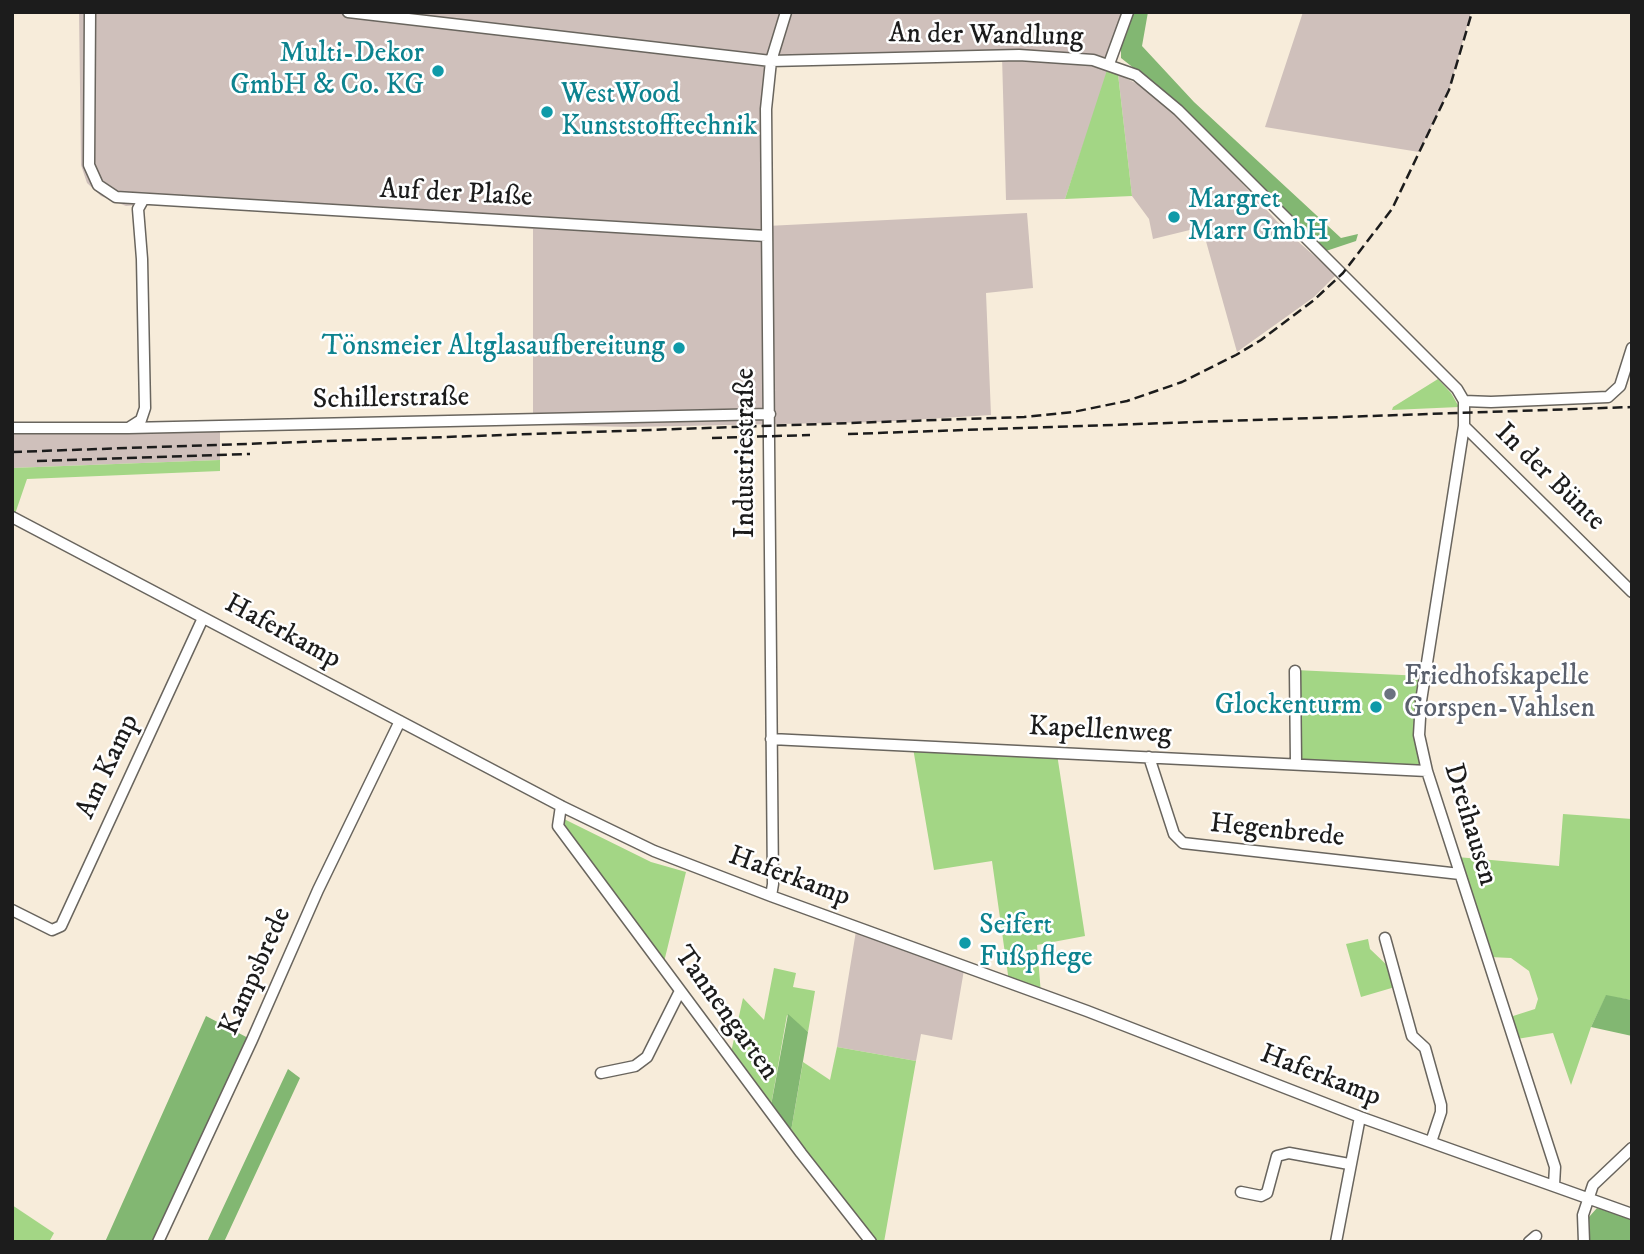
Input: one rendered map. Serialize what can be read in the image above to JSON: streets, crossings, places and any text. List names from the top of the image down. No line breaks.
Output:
{"streets":{"street":["An der Wandlung","Auf der Plaße","Schillerstraße","Industriestraße","In der Bünte","Haferkamp","Kapellenweg","Am Kamp","Dreihausen","Hegenbrede","Kampsbrede","Tannengarten"]},"crossings":[["An der Wandlung","Industriestraße"],["Auf der Plaße","Industriestraße"],["Schillerstraße","Industriestraße"],["Industriestraße","Haferkamp"],["Industriestraße","Kapellenweg"],["In der Bünte","Dreihausen"],["Haferkamp","Am Kamp"],["Haferkamp","Dreihausen"],["Haferkamp","Kampsbrede"],["Haferkamp","Tannengarten"],["Kapellenweg","Dreihausen"],["Kapellenweg","Hegenbrede"],["Dreihausen","Hegenbrede"]],"places":["Multi-Dekor GmbH & Co. KG","WestWood Kunststofftechnik","Margret Marr GmbH","Tönsmeier Altglasaufbereitung","Friedhofskapelle Gorspen-Vahlsen","Glockenturm","Seifert Fußpflege"]}
